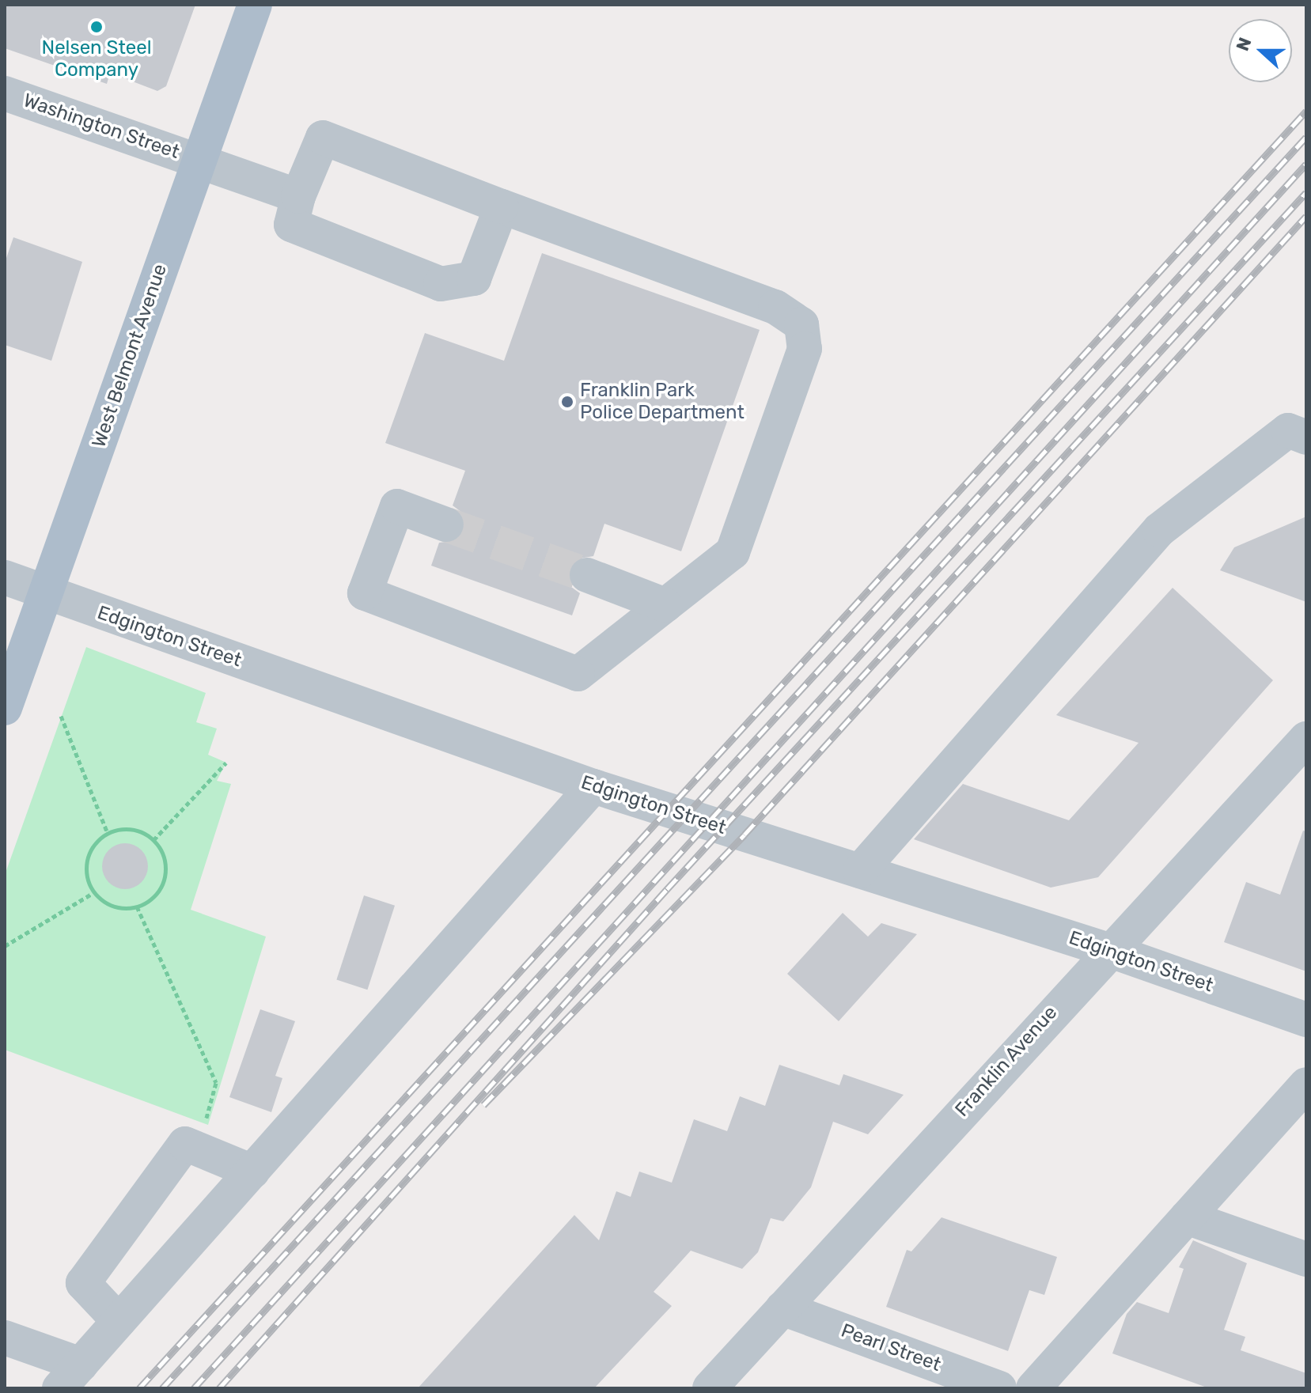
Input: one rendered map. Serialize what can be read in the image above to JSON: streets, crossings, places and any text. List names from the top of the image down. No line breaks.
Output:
{"streets":{"main road":["West Belmont Avenue"],"street":["Washington Street","Edgington Street","Franklin Avenue","Pearl Street"]},"crossings":[["Washington Street","West Belmont Avenue"],["West Belmont Avenue","Edgington Street"],["Edgington Street","Franklin Avenue"],["Franklin Avenue","Pearl Street"]],"places":["Nelsen Steel Company","Franklin Park Police Department"],"north":"left"}
